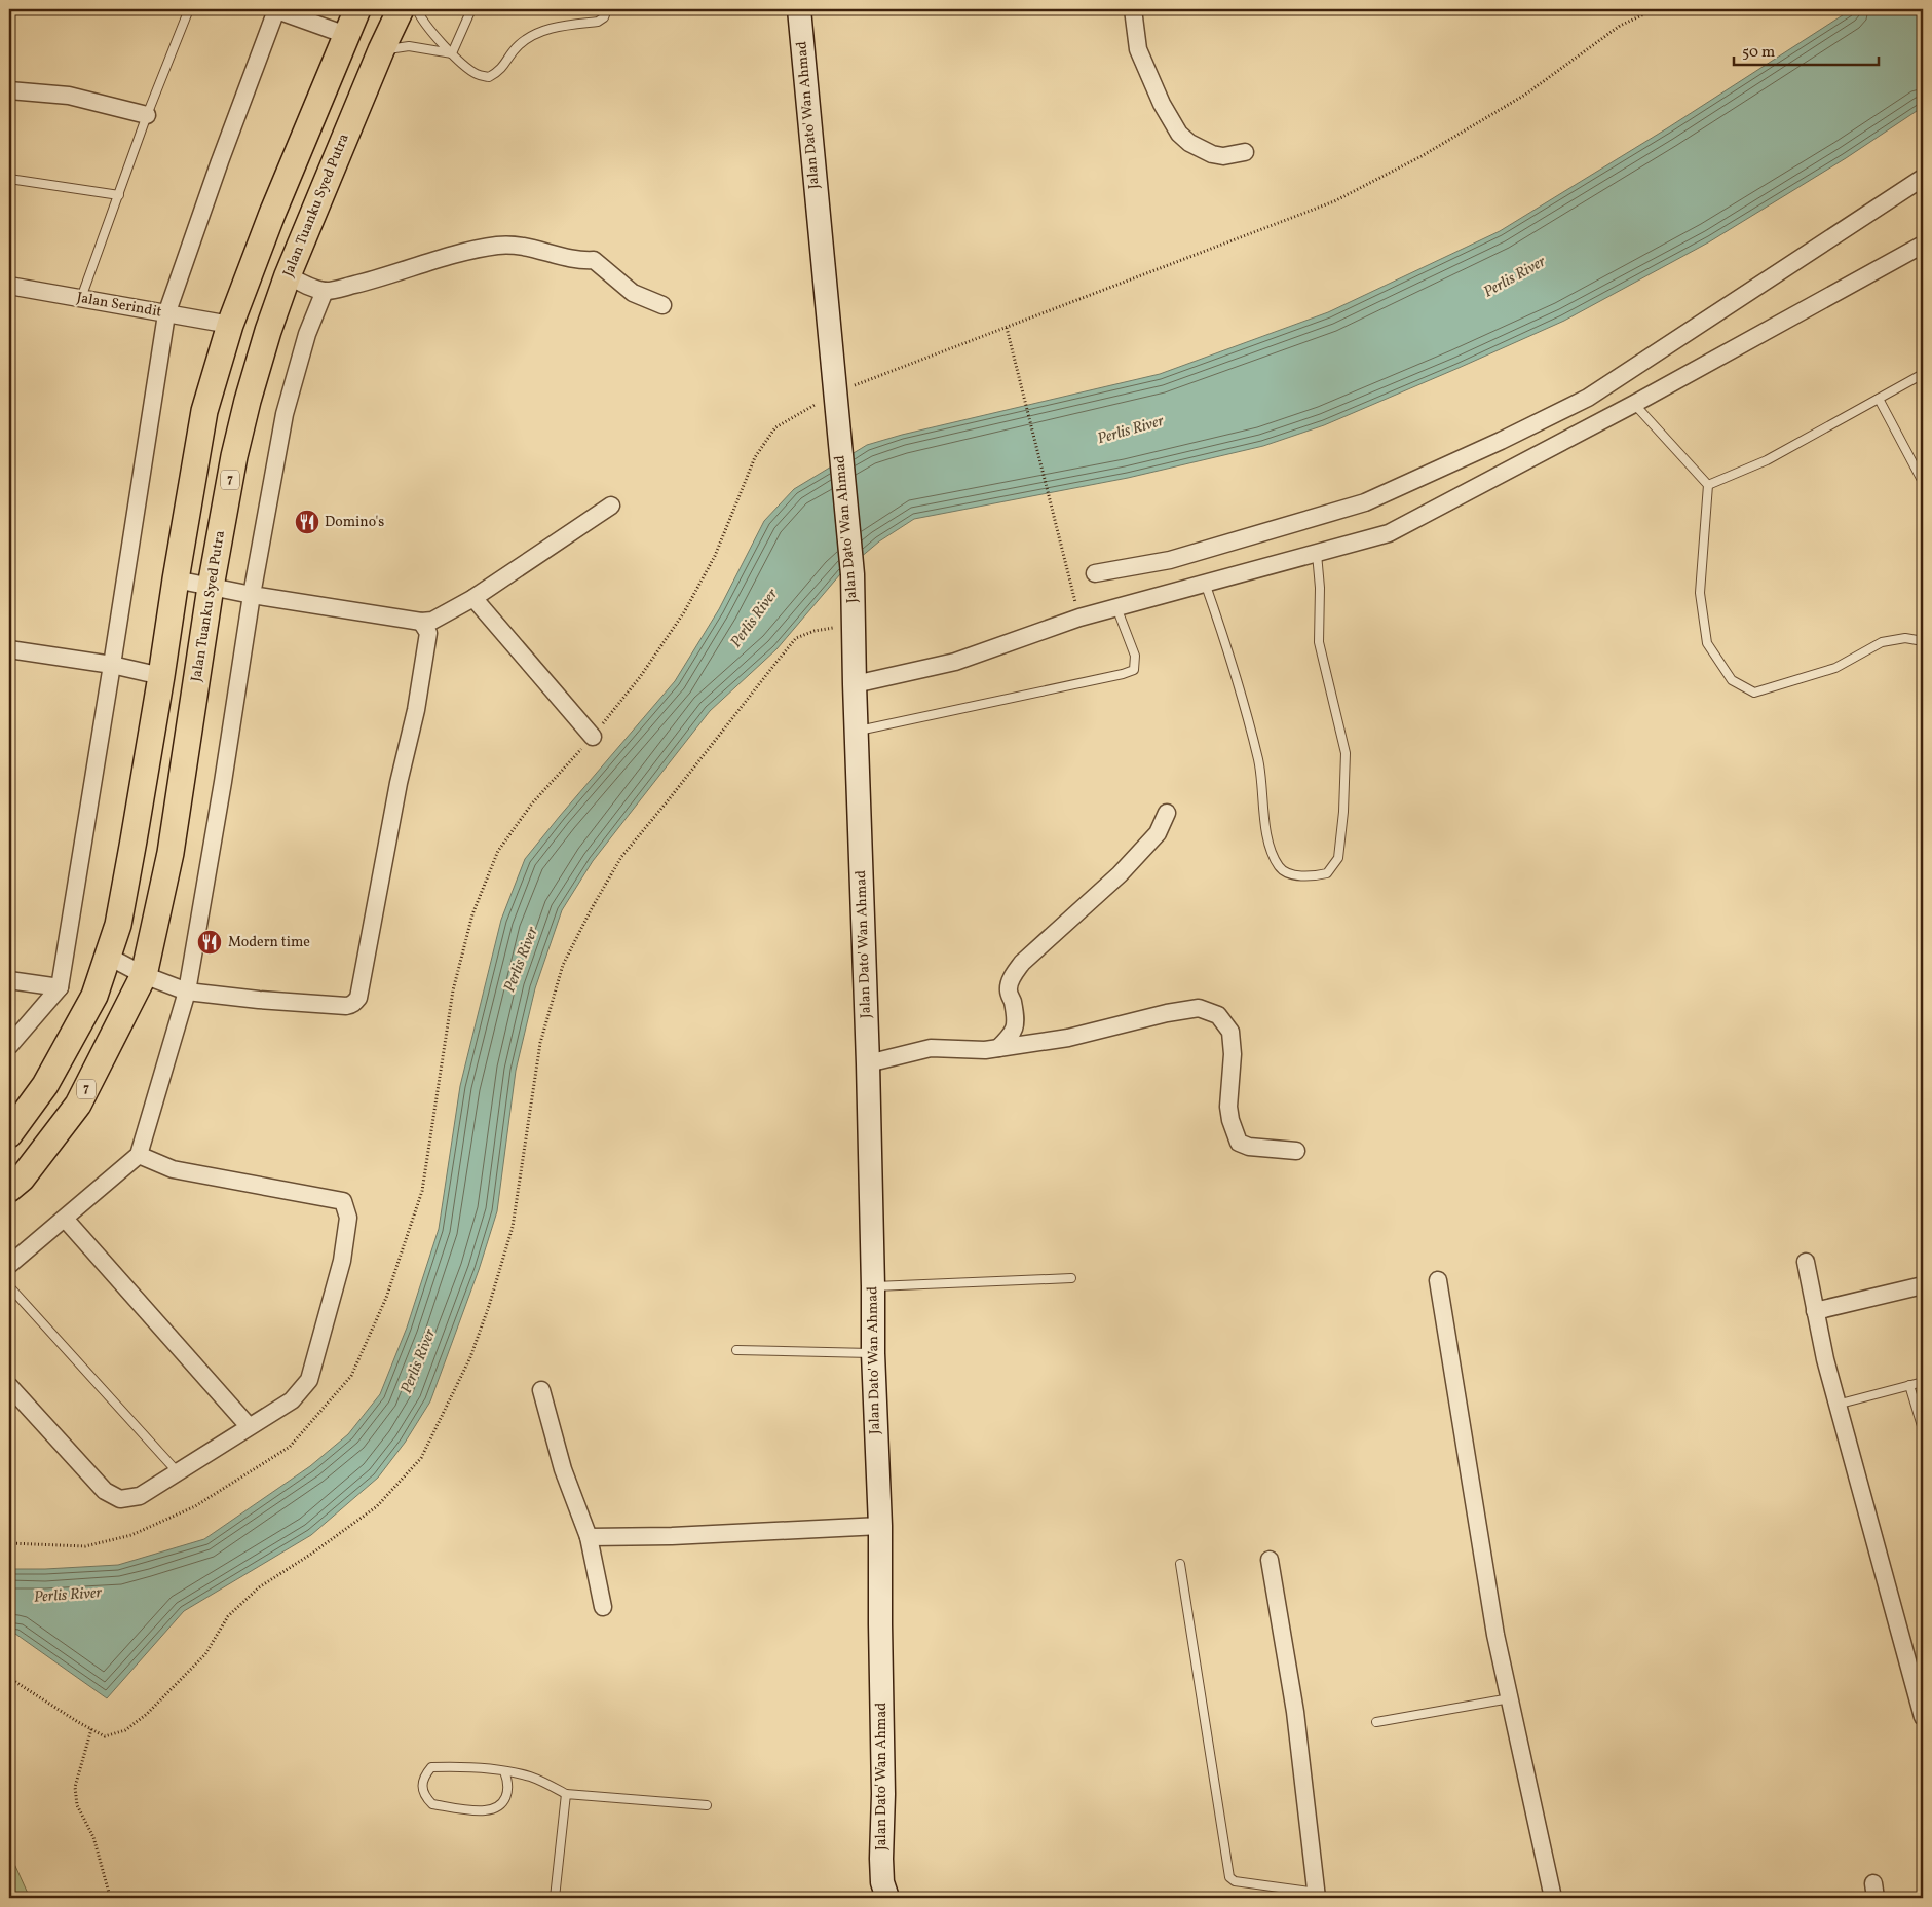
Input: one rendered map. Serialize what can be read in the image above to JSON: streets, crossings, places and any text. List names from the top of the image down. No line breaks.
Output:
{"streets":{"main road":["Jalan Dato' Wan Ahmad","Jalan Tuanku Syed Putra","7"],"street":["Jalan Serindit"]},"water":["Perlis River"],"places":{"restaurant":["Domino's","Modern time"]},"scale_bar":"50 m"}
